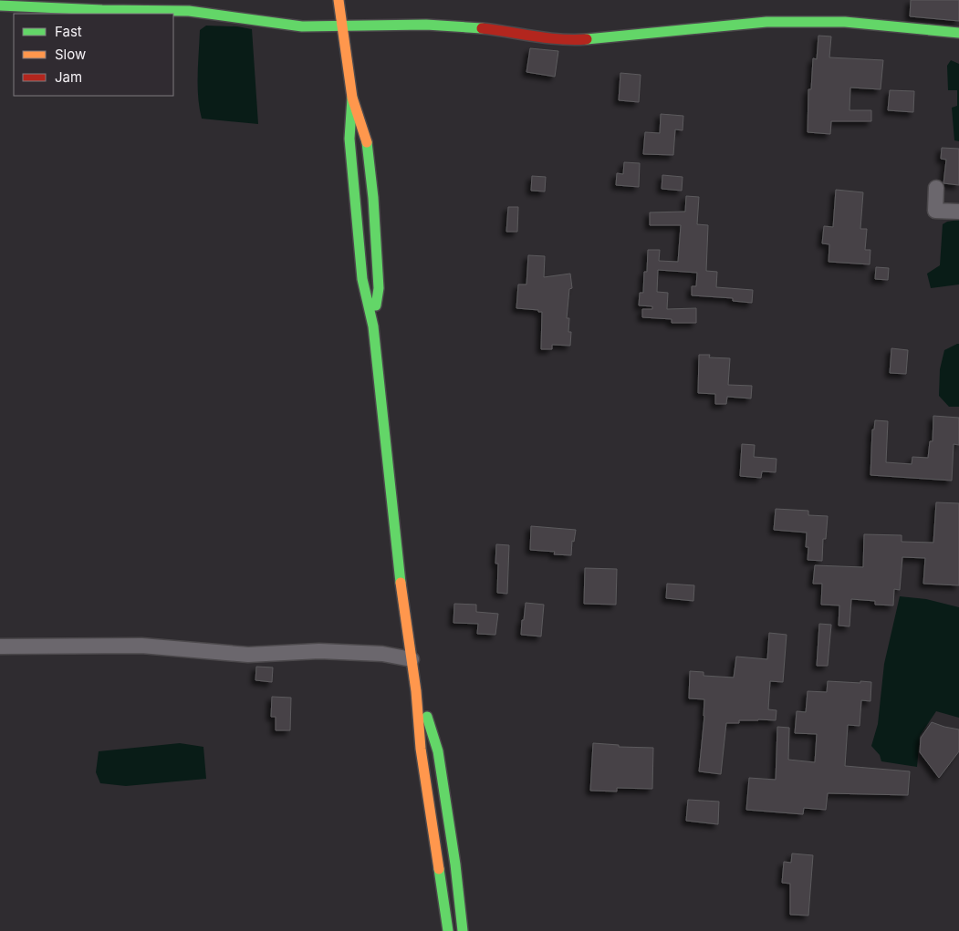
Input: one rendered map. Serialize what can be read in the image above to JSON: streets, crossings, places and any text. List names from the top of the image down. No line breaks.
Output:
{"legend":["Fast","Slow","Jam"]}
